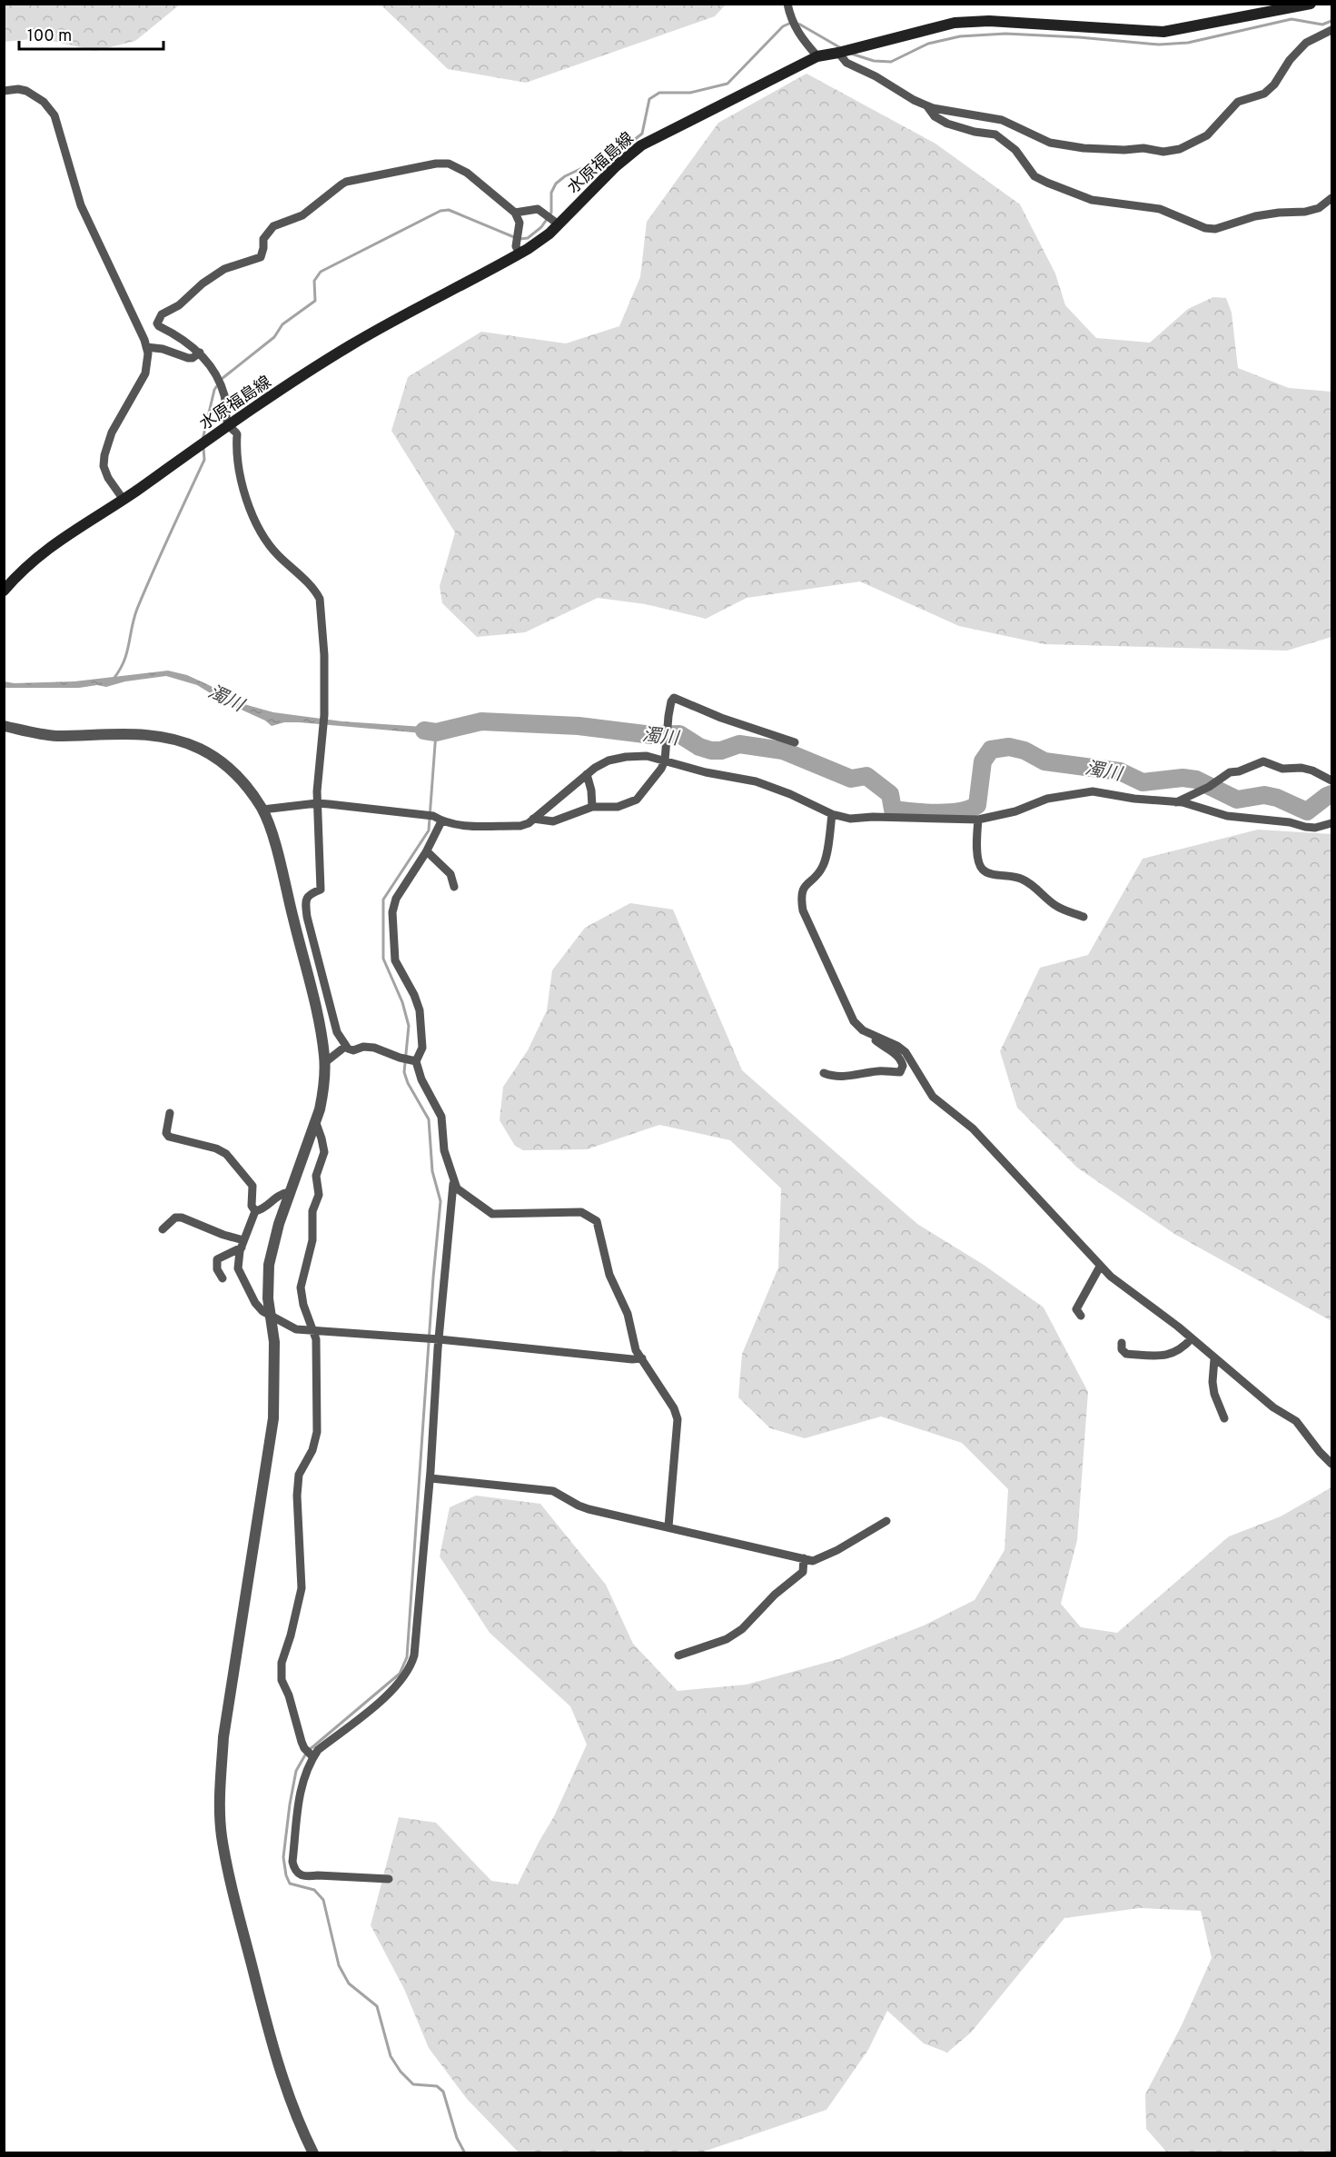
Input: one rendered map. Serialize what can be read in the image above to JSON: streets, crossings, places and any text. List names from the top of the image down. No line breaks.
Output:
{"streets":{"main road":["水原福島線"]},"water":["濁川"],"scale_bar":"100 m"}
